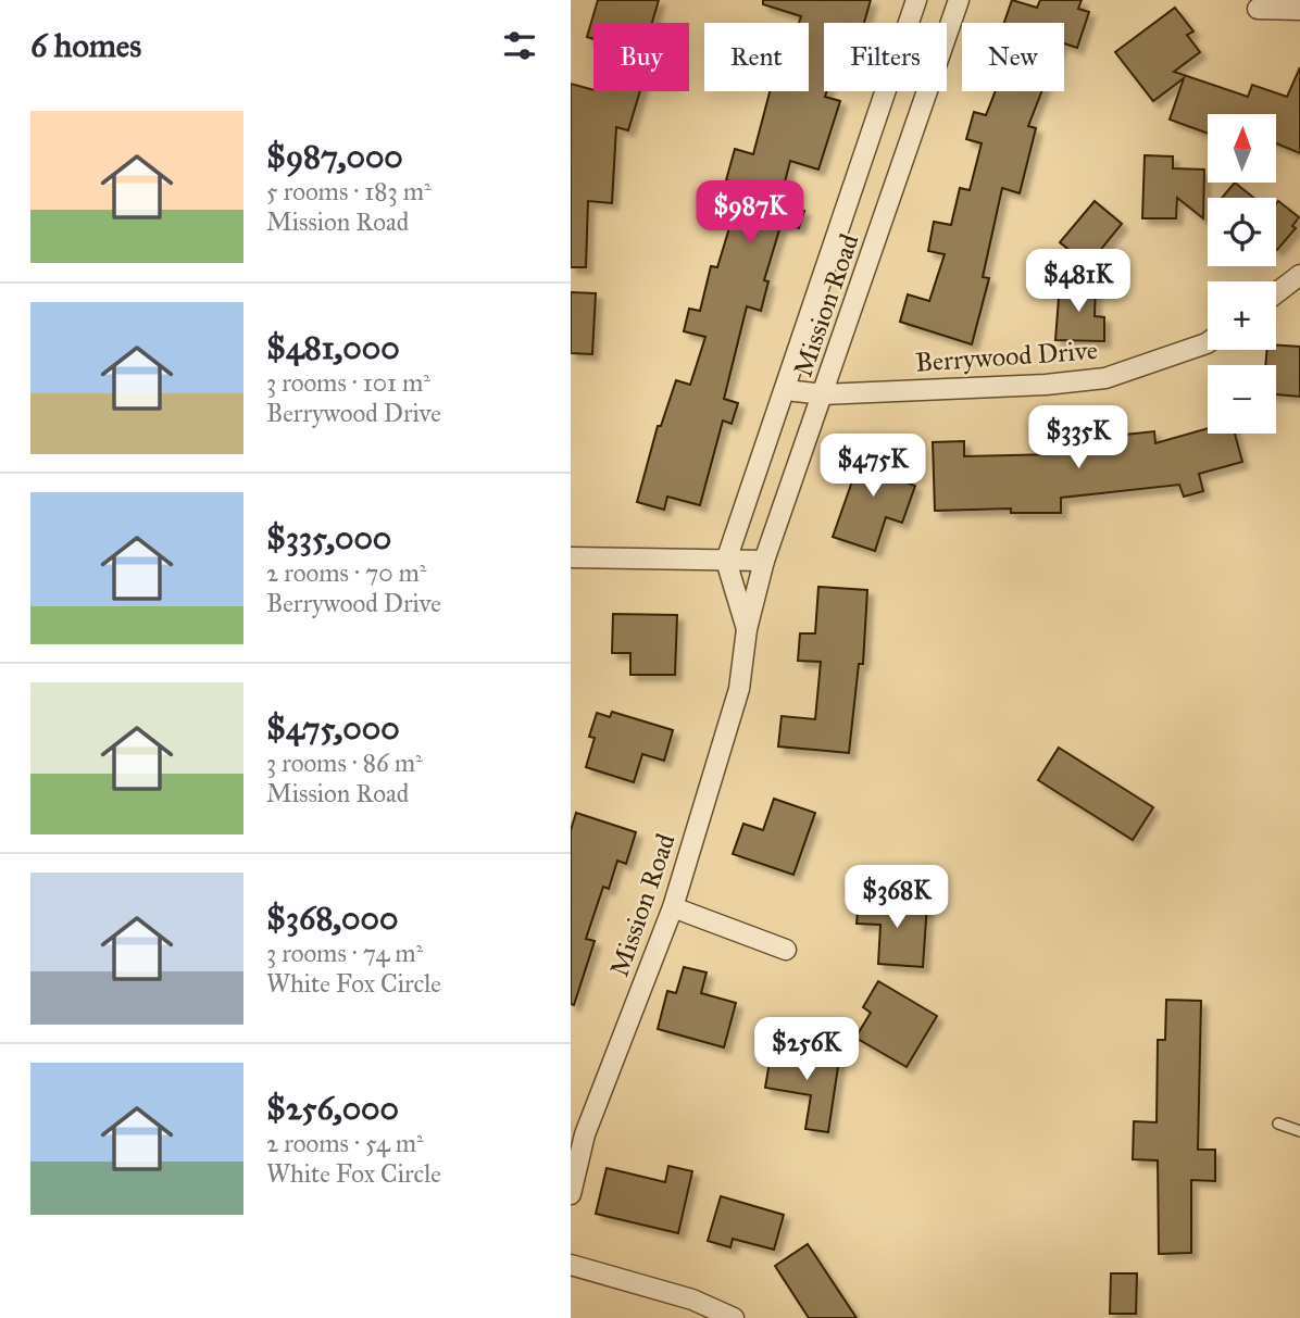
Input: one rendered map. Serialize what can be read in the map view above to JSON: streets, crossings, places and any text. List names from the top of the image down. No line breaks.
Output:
{"streets":{"street":["Mission Road","Berrywood Drive"]},"crossings":[["Mission Road","Berrywood Drive"]],"north":"top","page":{"heading":"6 homes","chip":["Buy","Rent","Filters","New"],"list":[{"name":"$987,000","note":"5 rooms · 183 m² · Mission Road"},{"name":"$481,000","note":"3 rooms · 101 m² · Berrywood Drive"},{"name":"$335,000","note":"2 rooms · 70 m² · Berrywood Drive"},{"name":"$475,000","note":"3 rooms · 86 m² · Mission Road"},{"name":"$368,000","note":"3 rooms · 74 m² · White Fox Circle"},{"name":"$256,000","note":"2 rooms · 54 m² · White Fox Circle"}],"map_buttons":["+","−"],"price":["$987K","$481K","$335K","$475K","$368K","$256K"]}}
